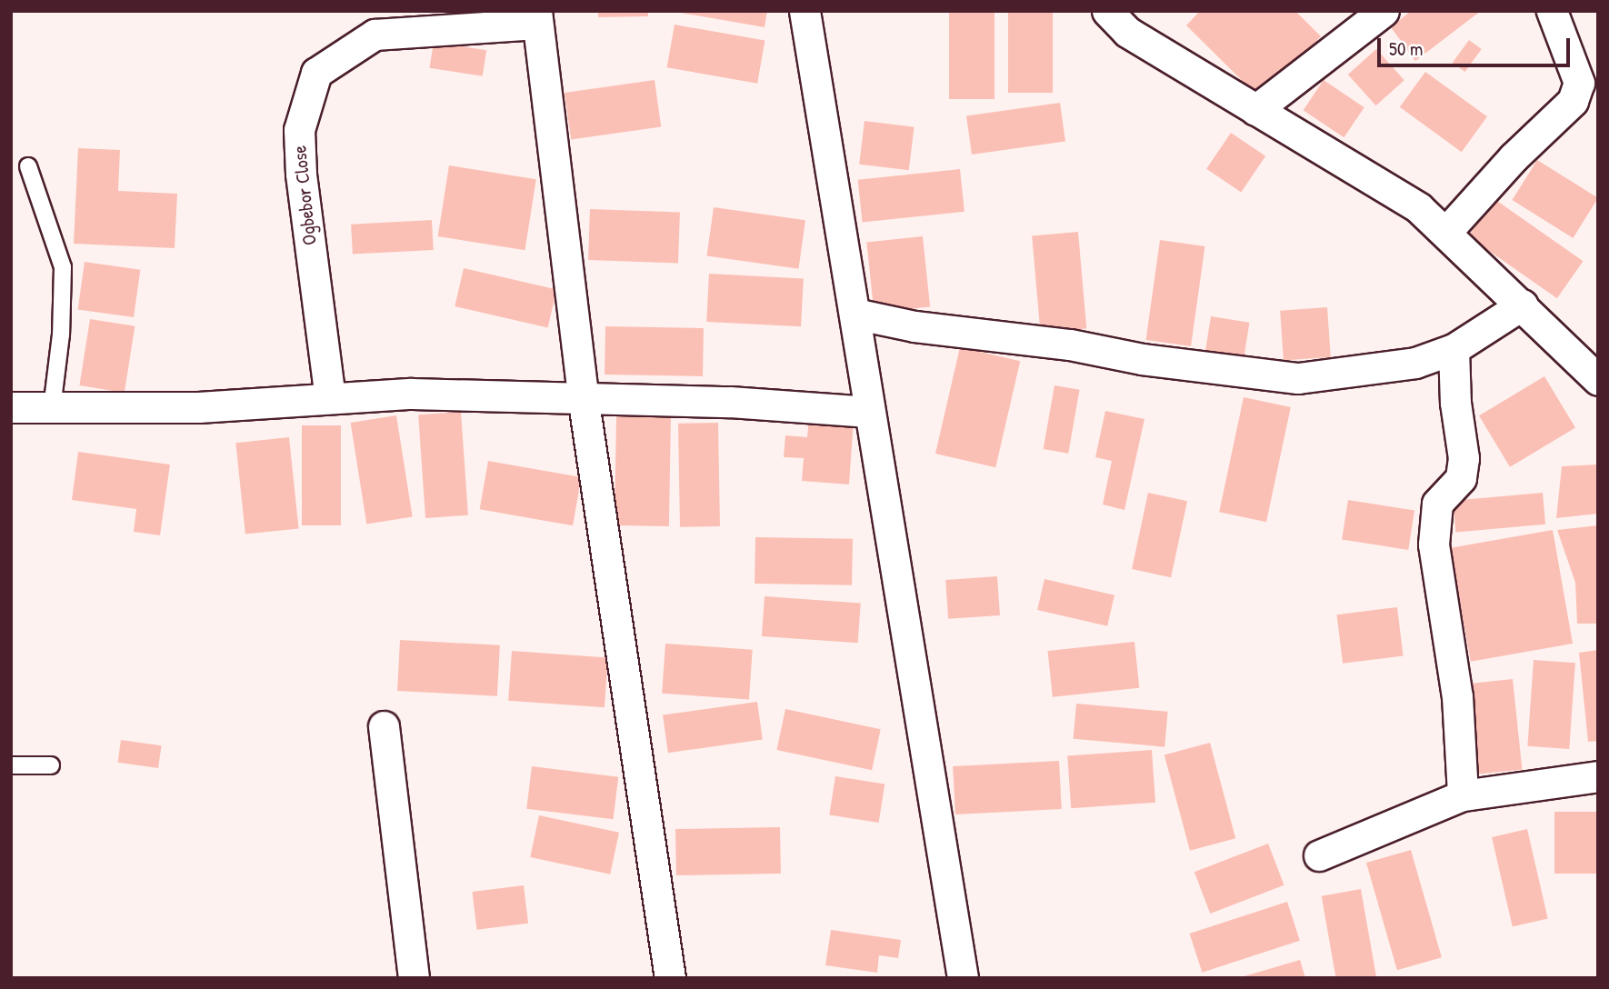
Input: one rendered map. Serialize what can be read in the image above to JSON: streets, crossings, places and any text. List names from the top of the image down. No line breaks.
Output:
{"streets":{"street":["Ogbebor Close"]},"scale_bar":"50 m"}
